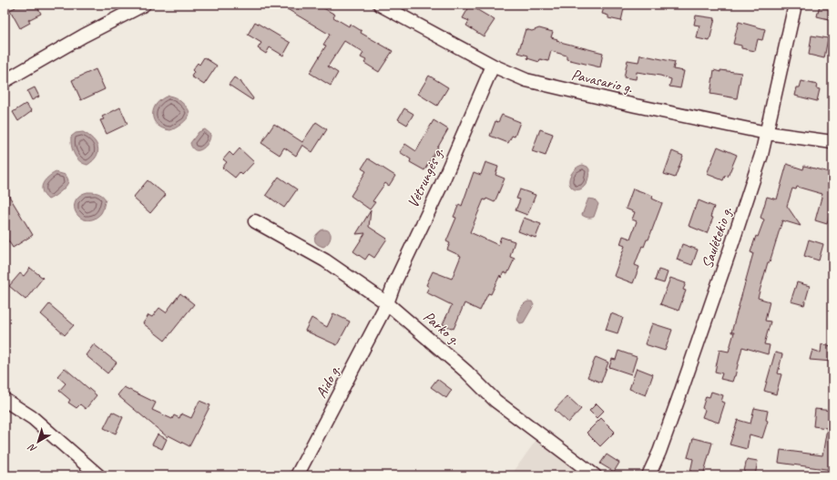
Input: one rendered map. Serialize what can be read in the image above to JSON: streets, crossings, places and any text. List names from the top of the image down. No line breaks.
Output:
{"streets":{"street":["Pavasario g.","Vėtrungės g.","Saulėtekio g.","Parko g.","Aido g."]},"crossings":[["Pavasario g.","Vėtrungės g."],["Pavasario g.","Saulėtekio g."],["Vėtrungės g.","Parko g."],["Vėtrungės g.","Aido g."],["Parko g.","Aido g."]],"north":"bottom left"}
